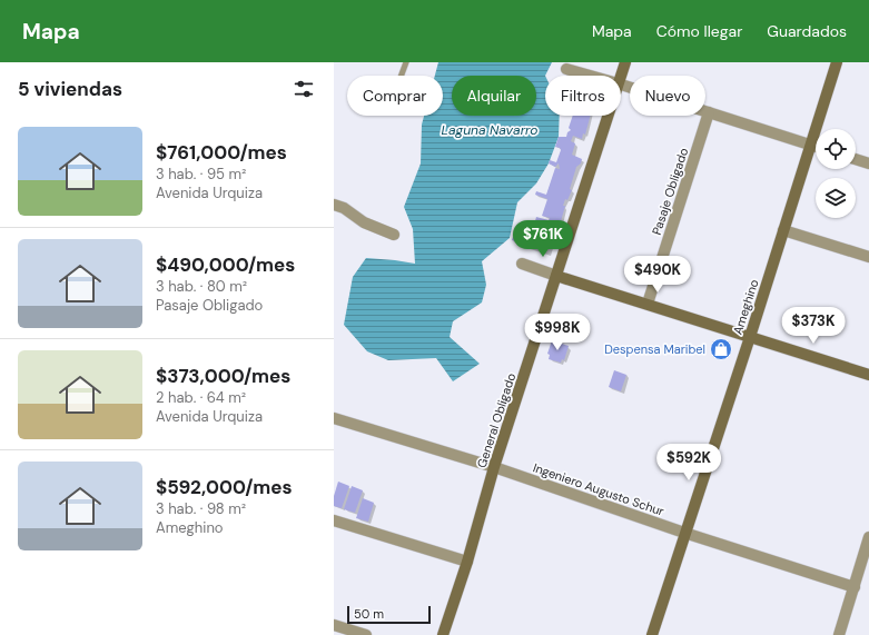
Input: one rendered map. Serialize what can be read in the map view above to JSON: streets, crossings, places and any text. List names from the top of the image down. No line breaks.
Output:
{"streets":{"street":["Pasaje Obligado","Ameghino","General Obligado","Ingeniero Augusto Schur"]},"crossings":[["Ameghino","Ingeniero Augusto Schur"],["General Obligado","Ingeniero Augusto Schur"]],"water":["Laguna Navarro"],"places":{"shop":["Despensa Maribel"]},"scale_bar":"50 m","page":{"header":"Mapa","nav":["Mapa","Cómo llegar","Guardados"],"heading":"5 viviendas","chip":["Comprar","Alquilar","Filtros","Nuevo"],"list":[{"name":"$761,000/mes","note":"3 hab. · 95 m² · Avenida Urquiza"},{"name":"$490,000/mes","note":"3 hab. · 80 m² · Pasaje Obligado"},{"name":"$373,000/mes","note":"2 hab. · 64 m² · Avenida Urquiza"},{"name":"$592,000/mes","note":"3 hab. · 98 m² · Ameghino"}],"price":["$761K","$490K","$373K","$998K","$592K"],"scale":"50 m"}}
